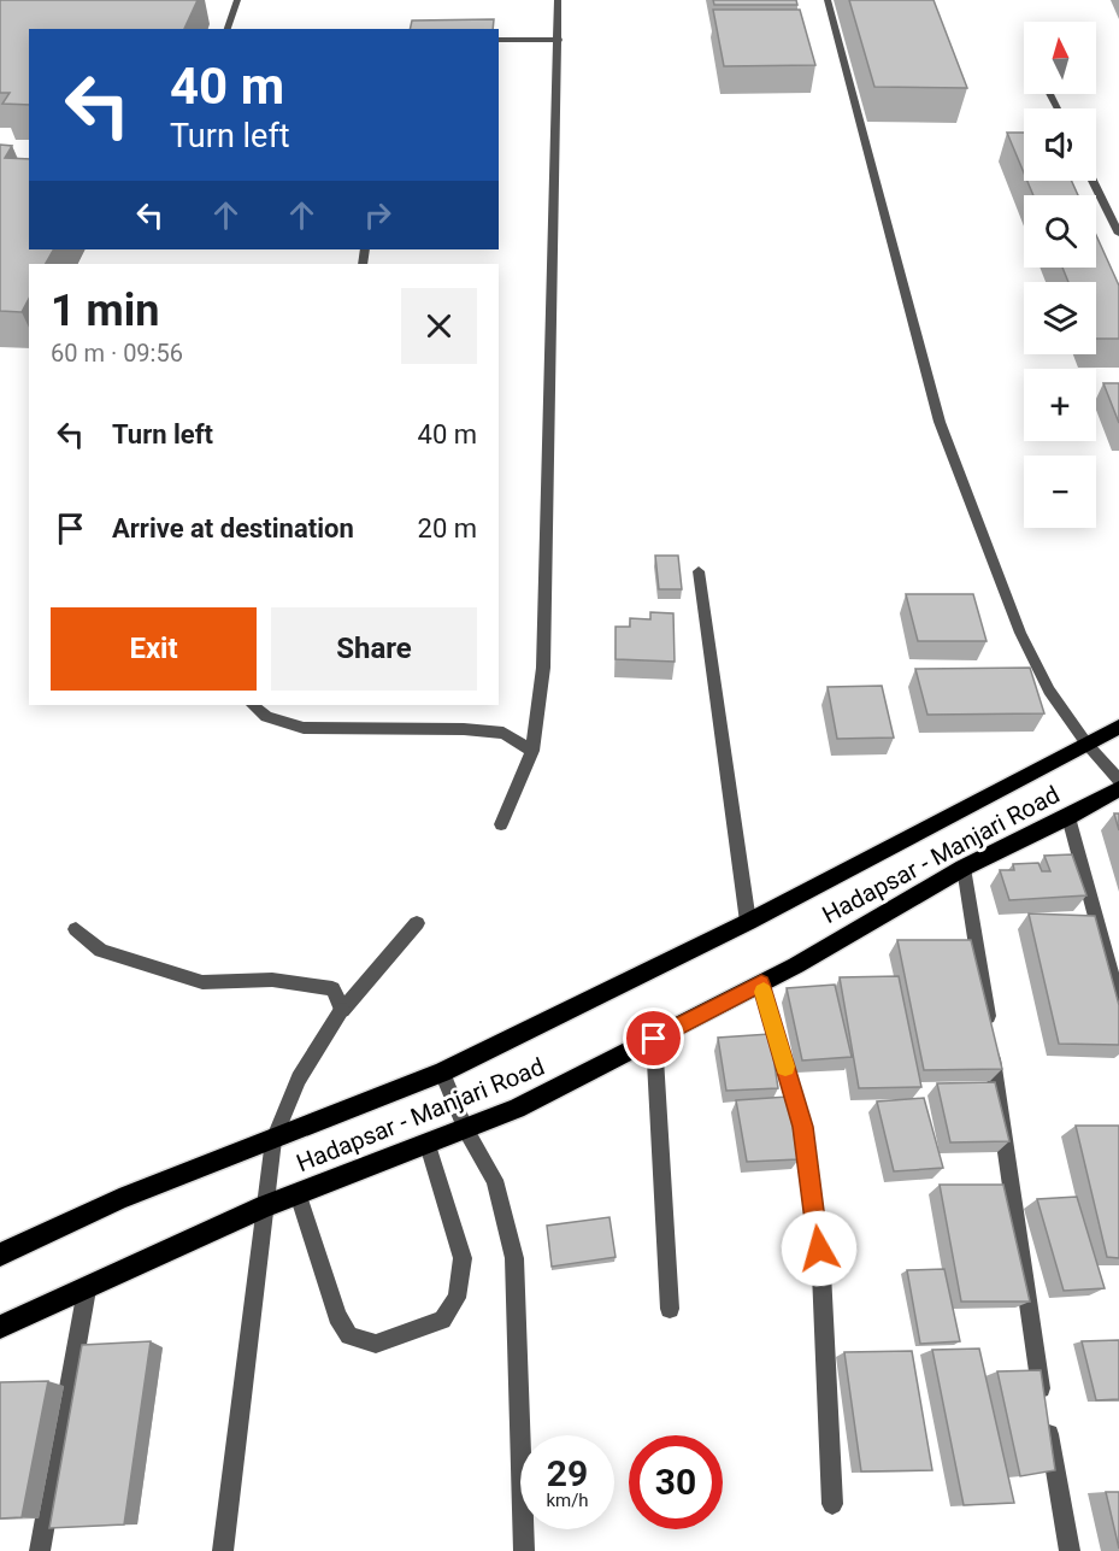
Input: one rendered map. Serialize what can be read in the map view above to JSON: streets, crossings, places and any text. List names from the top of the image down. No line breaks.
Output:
{"streets":{"main road":["Hadapsar - Manjari Road"]},"north":"top","page":{"map_buttons":["+","−"],"turn":["40 m","Turn left"],"heading":["1 min","60 m · 09:56"],"list":[{"name":"Turn left","value":"40 m"},{"name":"Arrive at destination","value":"20 m"}],"buttons":["Exit","Share"],"speed":"29 km/h","limit":"30"}}
